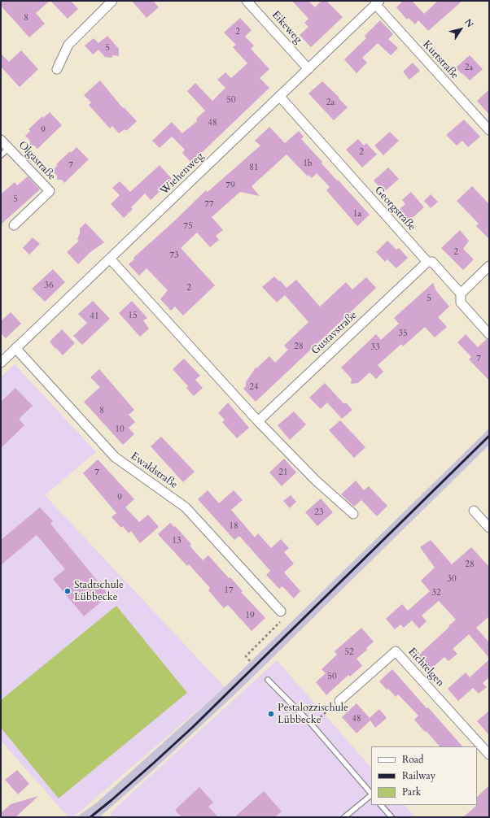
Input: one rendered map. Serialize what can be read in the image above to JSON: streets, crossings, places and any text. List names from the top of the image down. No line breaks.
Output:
{"streets":{"street":["Eikeweg","Kurtstraße","Olgastraße","Wiehenweg","Georgstraße","Gustavstraße","Ewaldstraße","Eichtelgen"]},"crossings":[["Eikeweg","Wiehenweg"],["Kurtstraße","Wiehenweg"],["Wiehenweg","Georgstraße"],["Wiehenweg","Ewaldstraße"],["Georgstraße","Gustavstraße"]],"places":["Stadtschule Lübbecke","Pestalozzischule Lübbecke"],"house_numbers":["8","2","5","2a","50","2a","48","9","2","1b","7","81","79","5","77","1a","75","2","73","36","2","5","15","41","35","28","33","7","24","8","10","7","21","9","23","18","13","28","30","17","32","19","52","50","48"],"legend":["Road","Railway","Park"],"north":"top right"}
